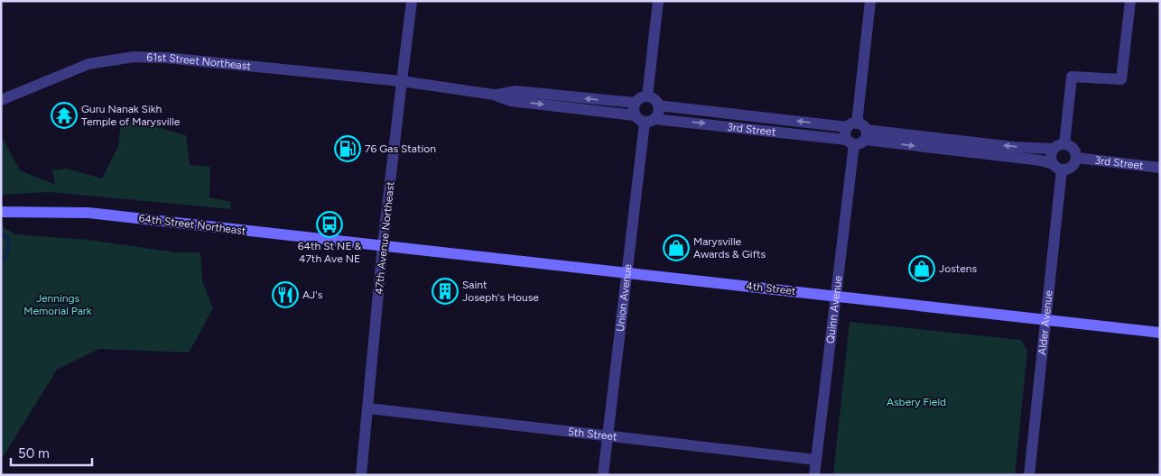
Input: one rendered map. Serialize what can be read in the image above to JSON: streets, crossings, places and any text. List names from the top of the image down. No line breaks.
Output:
{"streets":{"main road":["64th Street Northeast","4th Street"],"street":["61st Street Northeast","3rd Street","47th Avenue Northeast","Union Avenue","Quinn Avenue","Alder Avenue","5th Street"]},"crossings":[["61st Street Northeast","47th Avenue Northeast"],["3rd Street","Union Avenue"],["3rd Street","Quinn Avenue"],["3rd Street","Alder Avenue"],["64th Street Northeast","47th Avenue Northeast"],["64th Street Northeast","4th Street"],["47th Avenue Northeast","4th Street"],["47th Avenue Northeast","5th Street"],["4th Street","Union Avenue"],["4th Street","Quinn Avenue"],["4th Street","Alder Avenue"],["Union Avenue","5th Street"],["Quinn Avenue","5th Street"]],"parks":["Jennings Memorial Park","Asbery Field"],"places":{"temple":["Guru Nanak Sikh Temple of Marysville"],"fuel station":["76 Gas Station"],"bus stop":["64th St NE & 47th Ave NE"],"shop":["Marysville Awards & Gifts","Jostens"],"building":["Saint Joseph's House"],"restaurant":["AJ's"]},"scale_bar":"50 m"}
